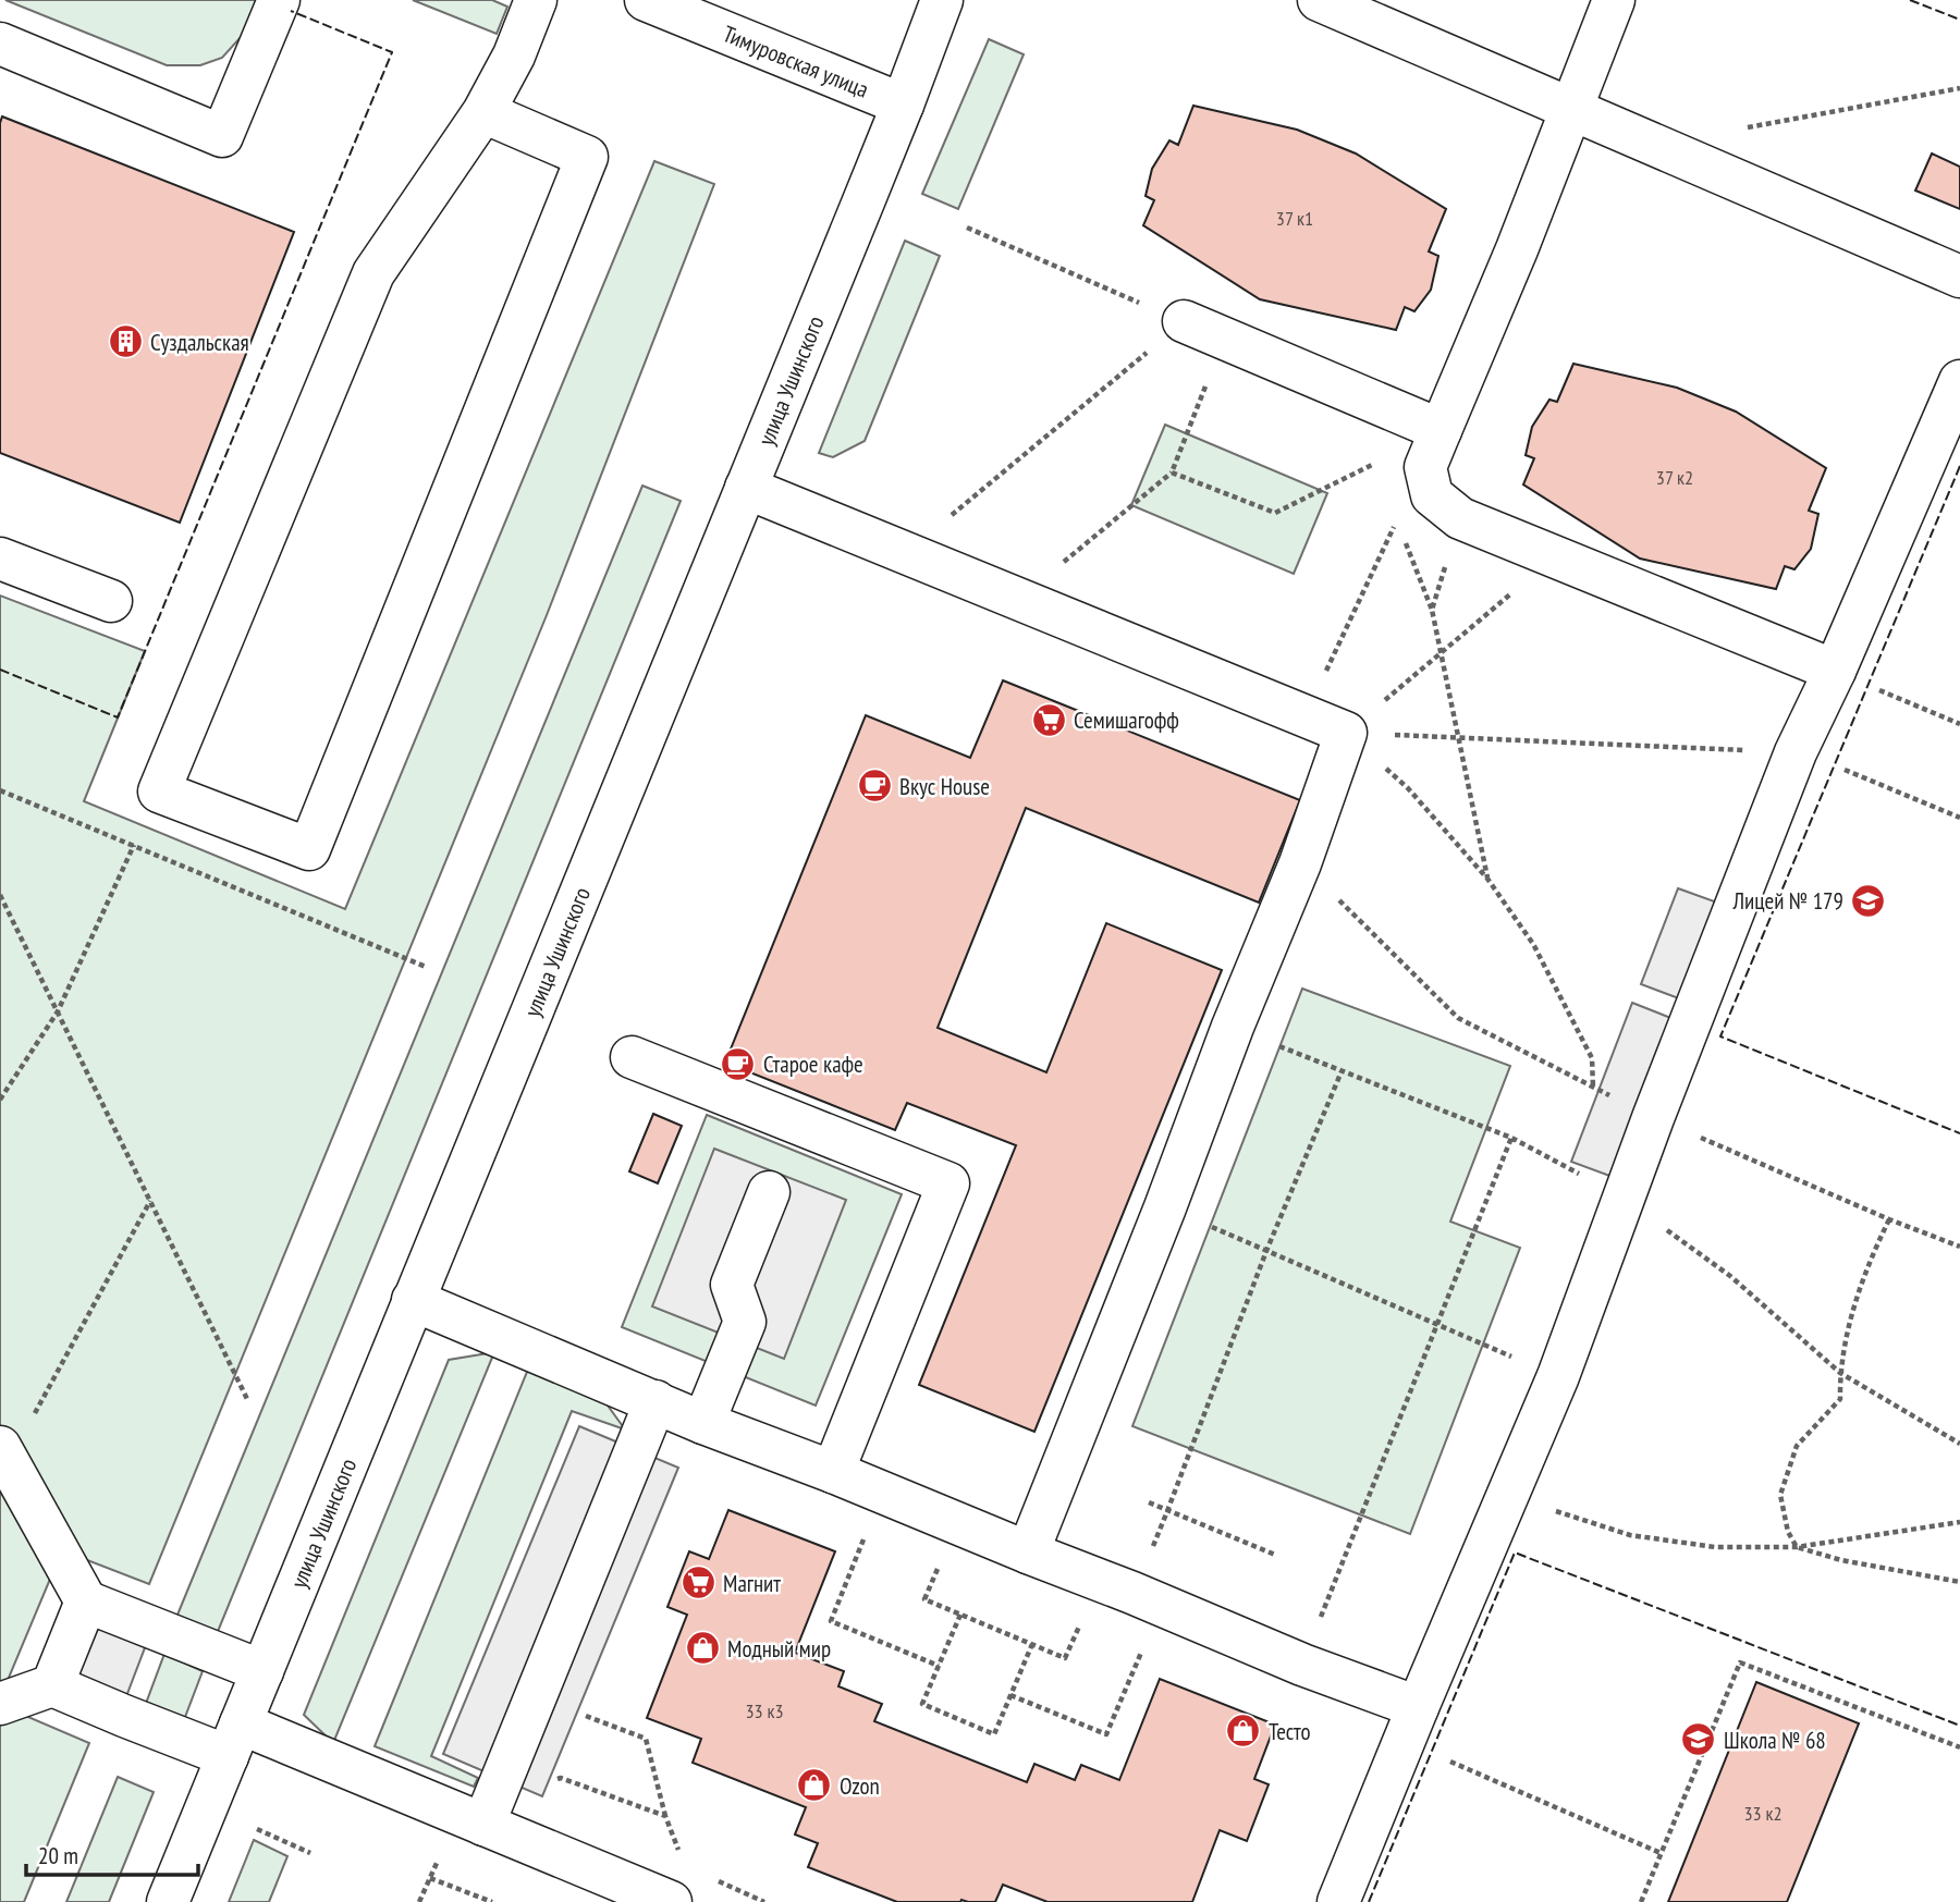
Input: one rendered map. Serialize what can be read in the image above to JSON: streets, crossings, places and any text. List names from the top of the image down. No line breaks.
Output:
{"streets":{"street":["Тимуровская улица","улица Ушинского"]},"crossings":[["Тимуровская улица","улица Ушинского"]],"places":{"building":["Суздальская"],"supermarket":["Семишагофф","Магнит"],"cafe":["Вкус House","Старое кафе"],"school or university":["Лицей № 179","Школа № 68"],"shop":["Модный мир","Тесто","Ozon"]},"house_numbers":["37 к1","37 к2","33 к3","33 к2"],"scale_bar":"20 m"}
